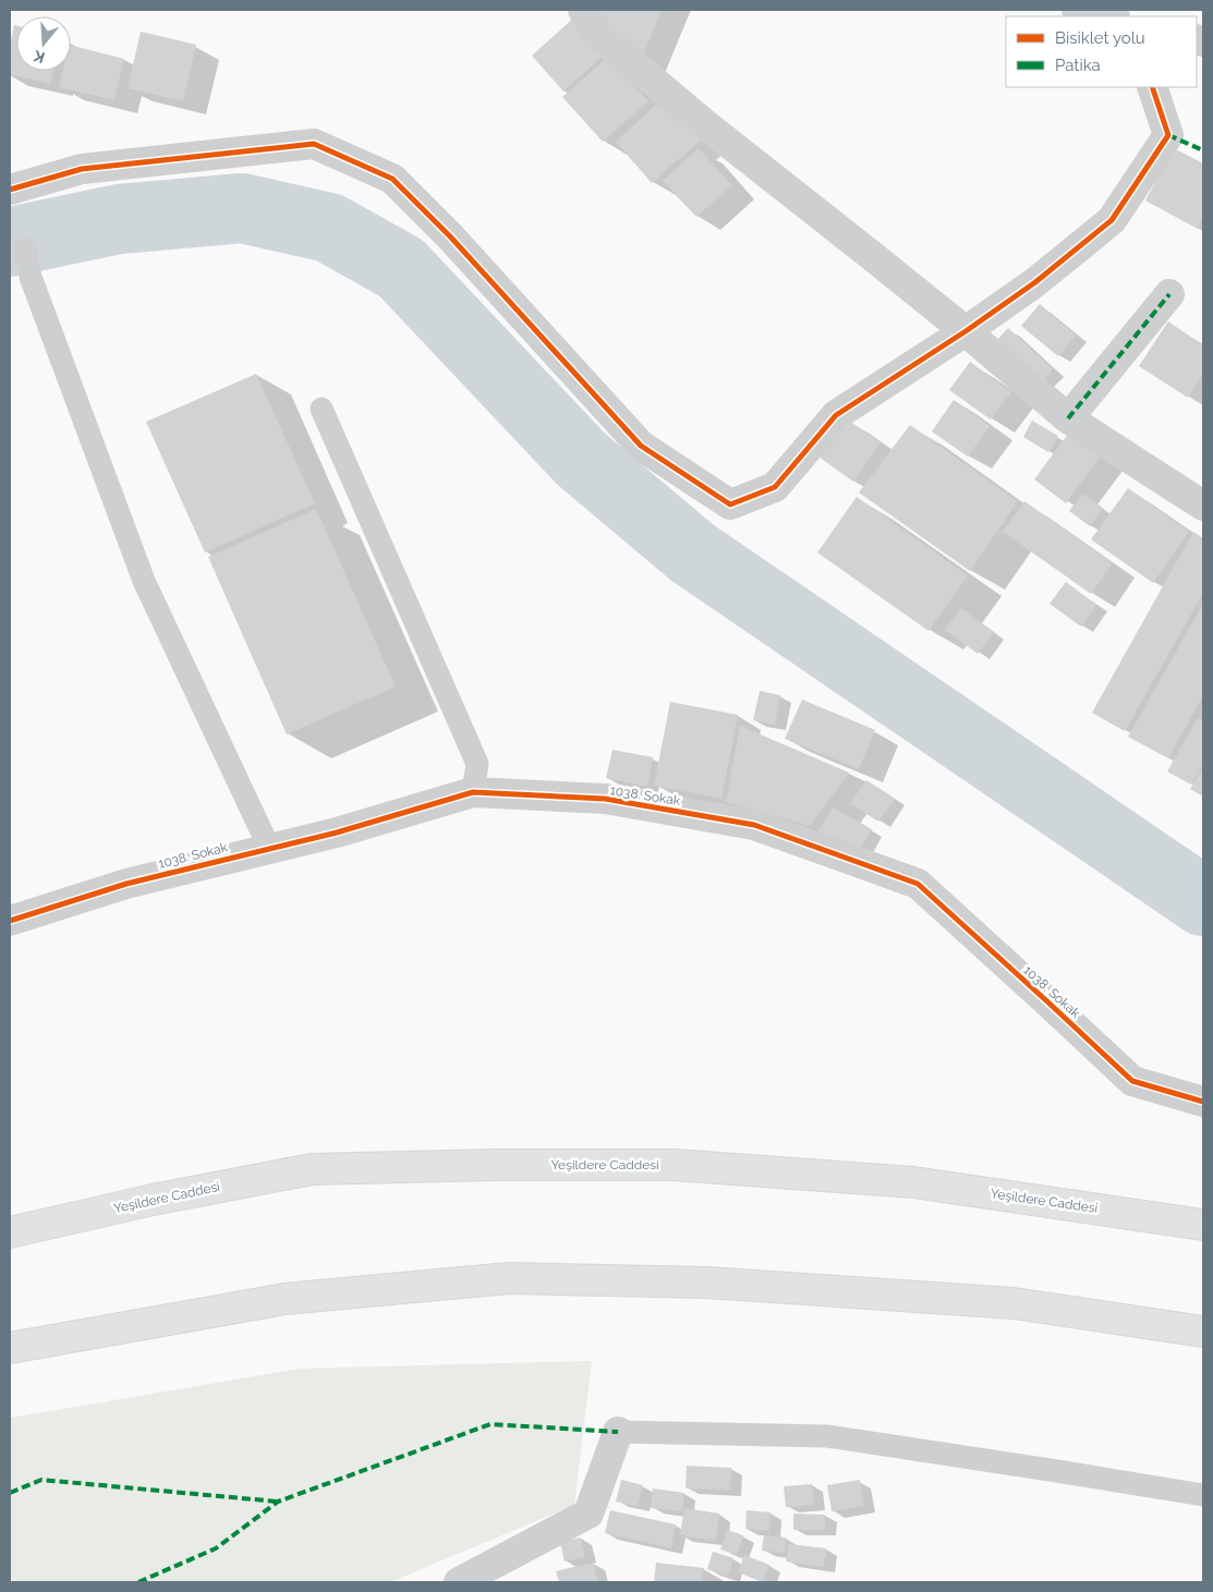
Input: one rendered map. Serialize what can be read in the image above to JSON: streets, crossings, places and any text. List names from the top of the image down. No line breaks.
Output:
{"streets":{"highway":["Yeşildere Caddesi"],"street":["1038. Sokak"]},"legend":["Bisiklet yolu","Patika"],"north":"bottom"}
